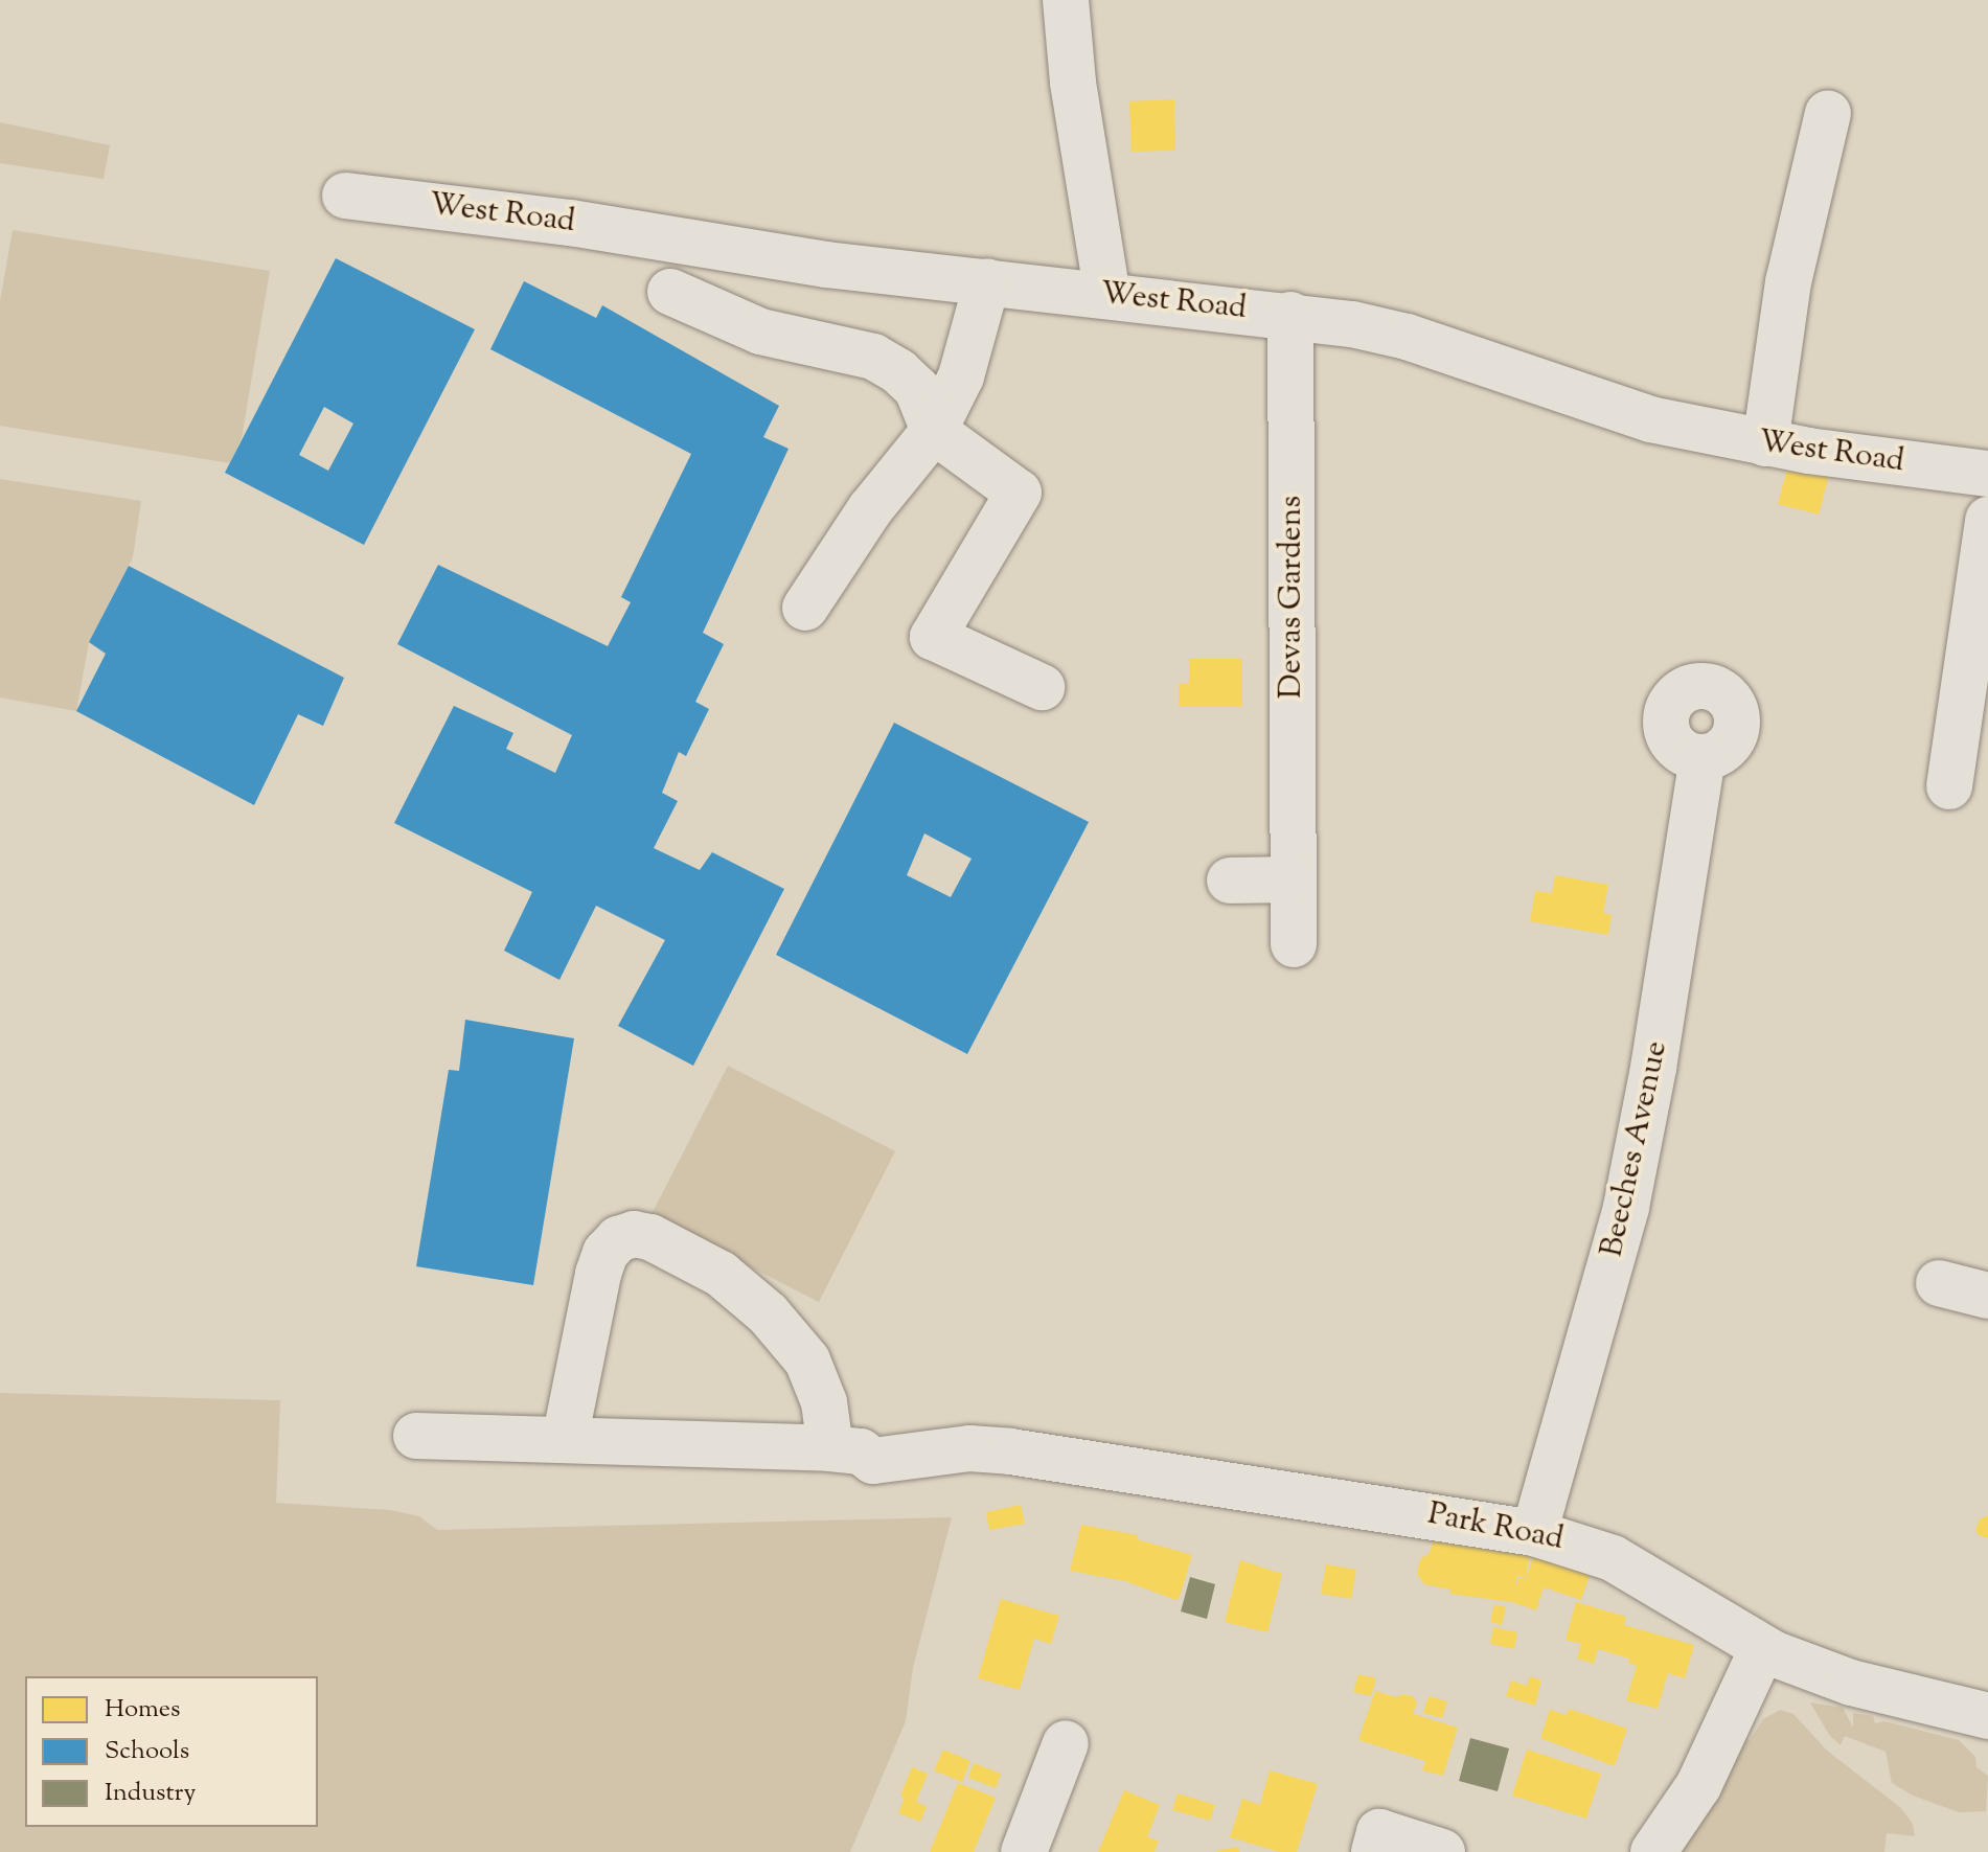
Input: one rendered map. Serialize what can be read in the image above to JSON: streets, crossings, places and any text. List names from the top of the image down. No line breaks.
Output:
{"streets":{"street":["West Road","Devas Gardens","Beeches Avenue","Park Road"]},"crossings":[["West Road","Devas Gardens"],["Beeches Avenue","Park Road"]],"legend":["Homes","Schools","Industry"]}
